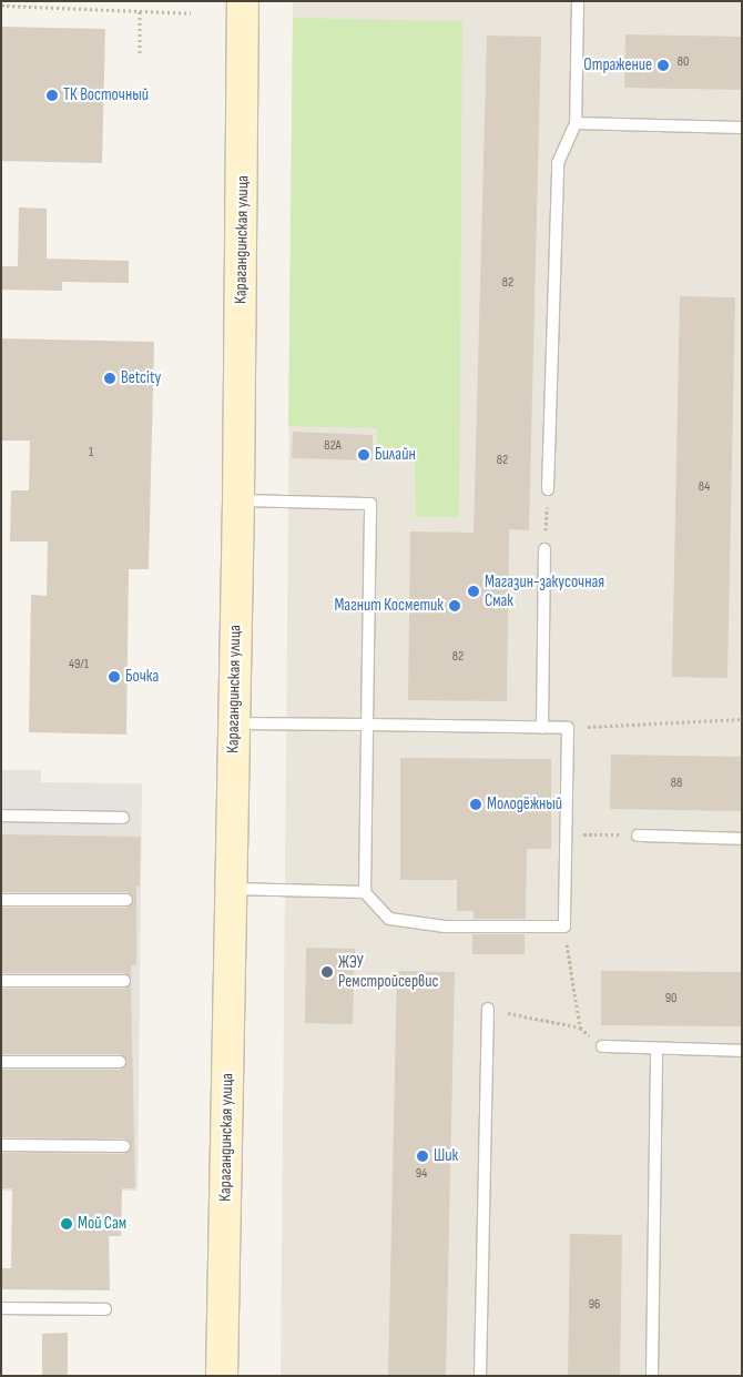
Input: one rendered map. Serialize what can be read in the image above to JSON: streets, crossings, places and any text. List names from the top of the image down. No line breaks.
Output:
{"streets":{"main road":["Карагандинская улица"]},"places":["Отражение","ТК Восточный","Betcity","Билайн","Магазин-закусочная Смак","Магнит Косметик","Бочка","Молодёжный","ЖЭУ Ремстройсервис","Шик","Мой Cам"],"house_numbers":["80","82","82А","1","82","84","82","49/1","88","90","94","96"]}
